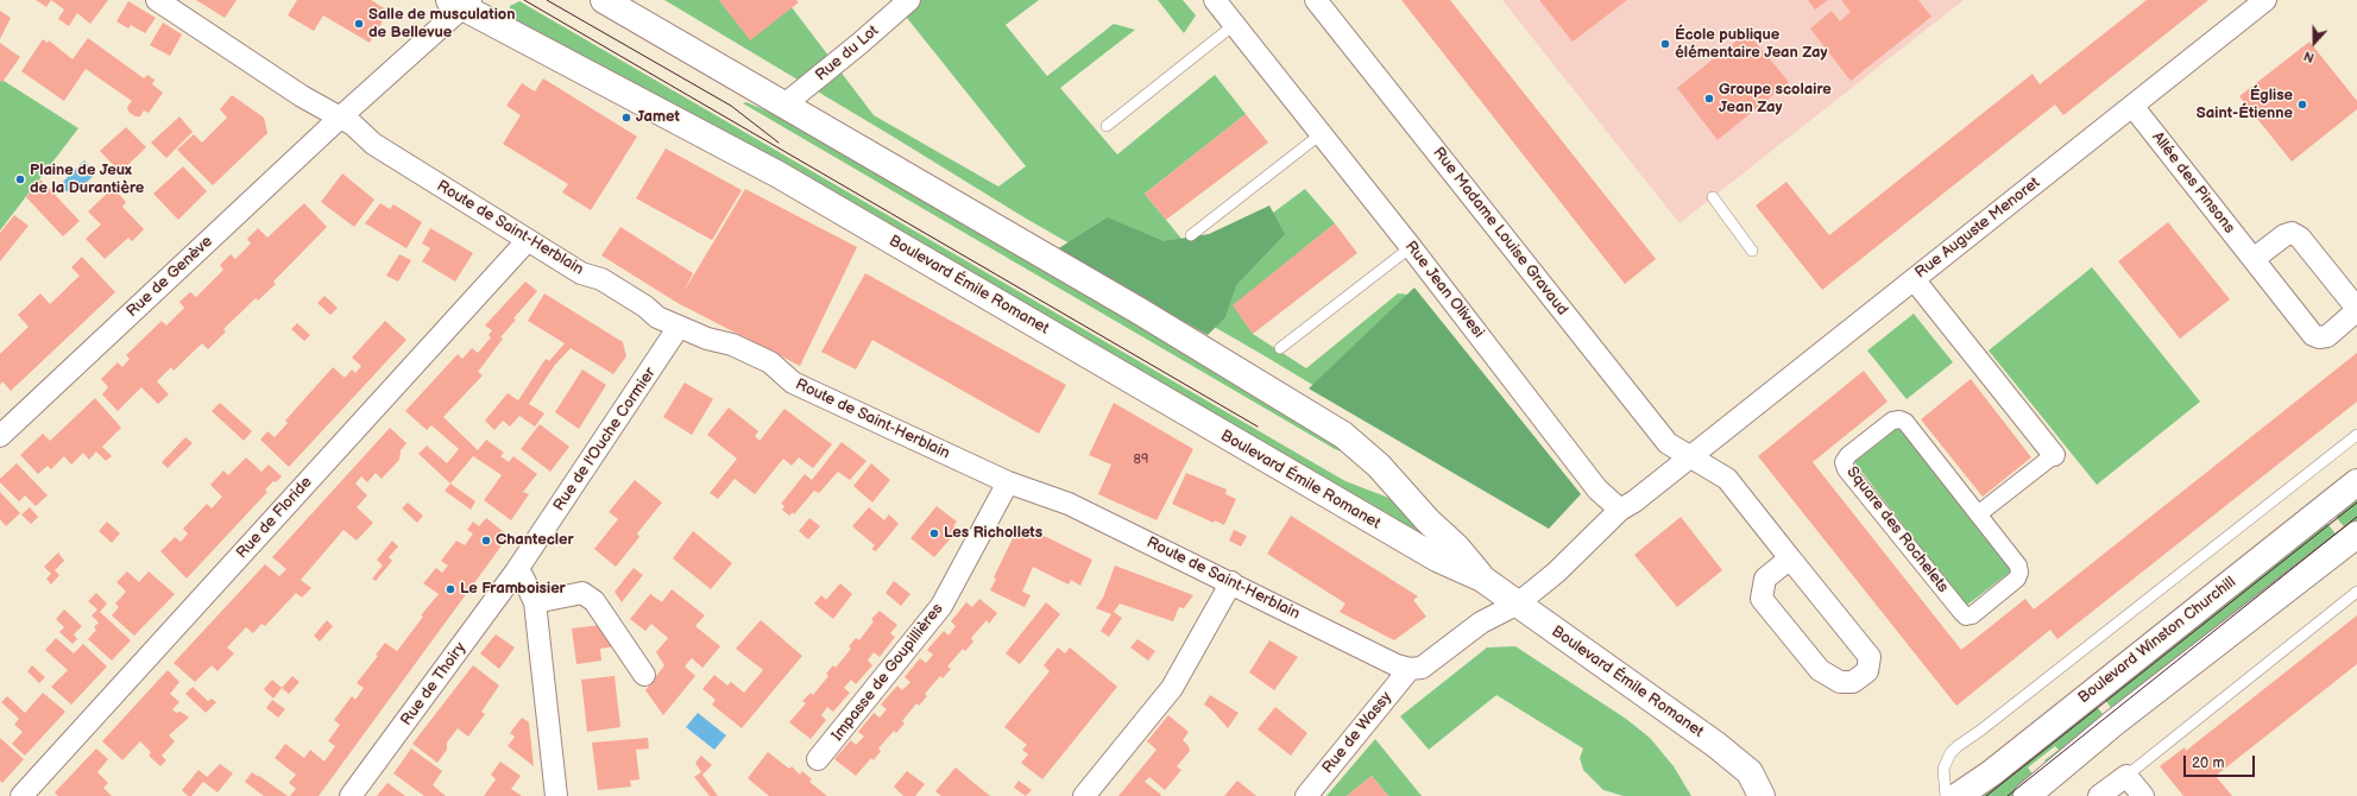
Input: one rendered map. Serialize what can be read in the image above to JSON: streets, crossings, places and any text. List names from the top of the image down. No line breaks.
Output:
{"streets":{"main road":["Boulevard Émile Romanet","Boulevard Winston Churchill"],"street":["Rue du Lot","Allée des Pinsons","Route de Saint-Herblain","Rue Auguste Menoret","Rue Madame Louise Gravaud","Rue de Genève","Rue Jean Olivesi","Rue de l'Ouche Cormier","Rue de Floride","Square des Rochelets","Impasse de Goupillières","Rue de Thoiry","Rue de Wassy"]},"crossings":[["Rue du Lot","Boulevard Émile Romanet"],["Allée des Pinsons","Rue Auguste Menoret"],["Route de Saint-Herblain","Rue de Genève"],["Route de Saint-Herblain","Rue de l'Ouche Cormier"],["Route de Saint-Herblain","Rue de Floride"],["Route de Saint-Herblain","Impasse de Goupillières"],["Route de Saint-Herblain","Rue de Wassy"],["Rue Auguste Menoret","Rue Madame Louise Gravaud"],["Rue de Genève","Boulevard Émile Romanet"],["Rue de l'Ouche Cormier","Rue de Thoiry"]],"places":["Salle de musculation de Bellevue","École publique élémentaire Jean Zay","Groupe scolaire Jean Zay","Église Saint-Étienne","Jamet","Plaine de Jeux de la Durantière","Les Richollets","Chantecler","Le Framboisier"],"house_numbers":["89"],"scale_bar":"20 m","north":"bottom"}
